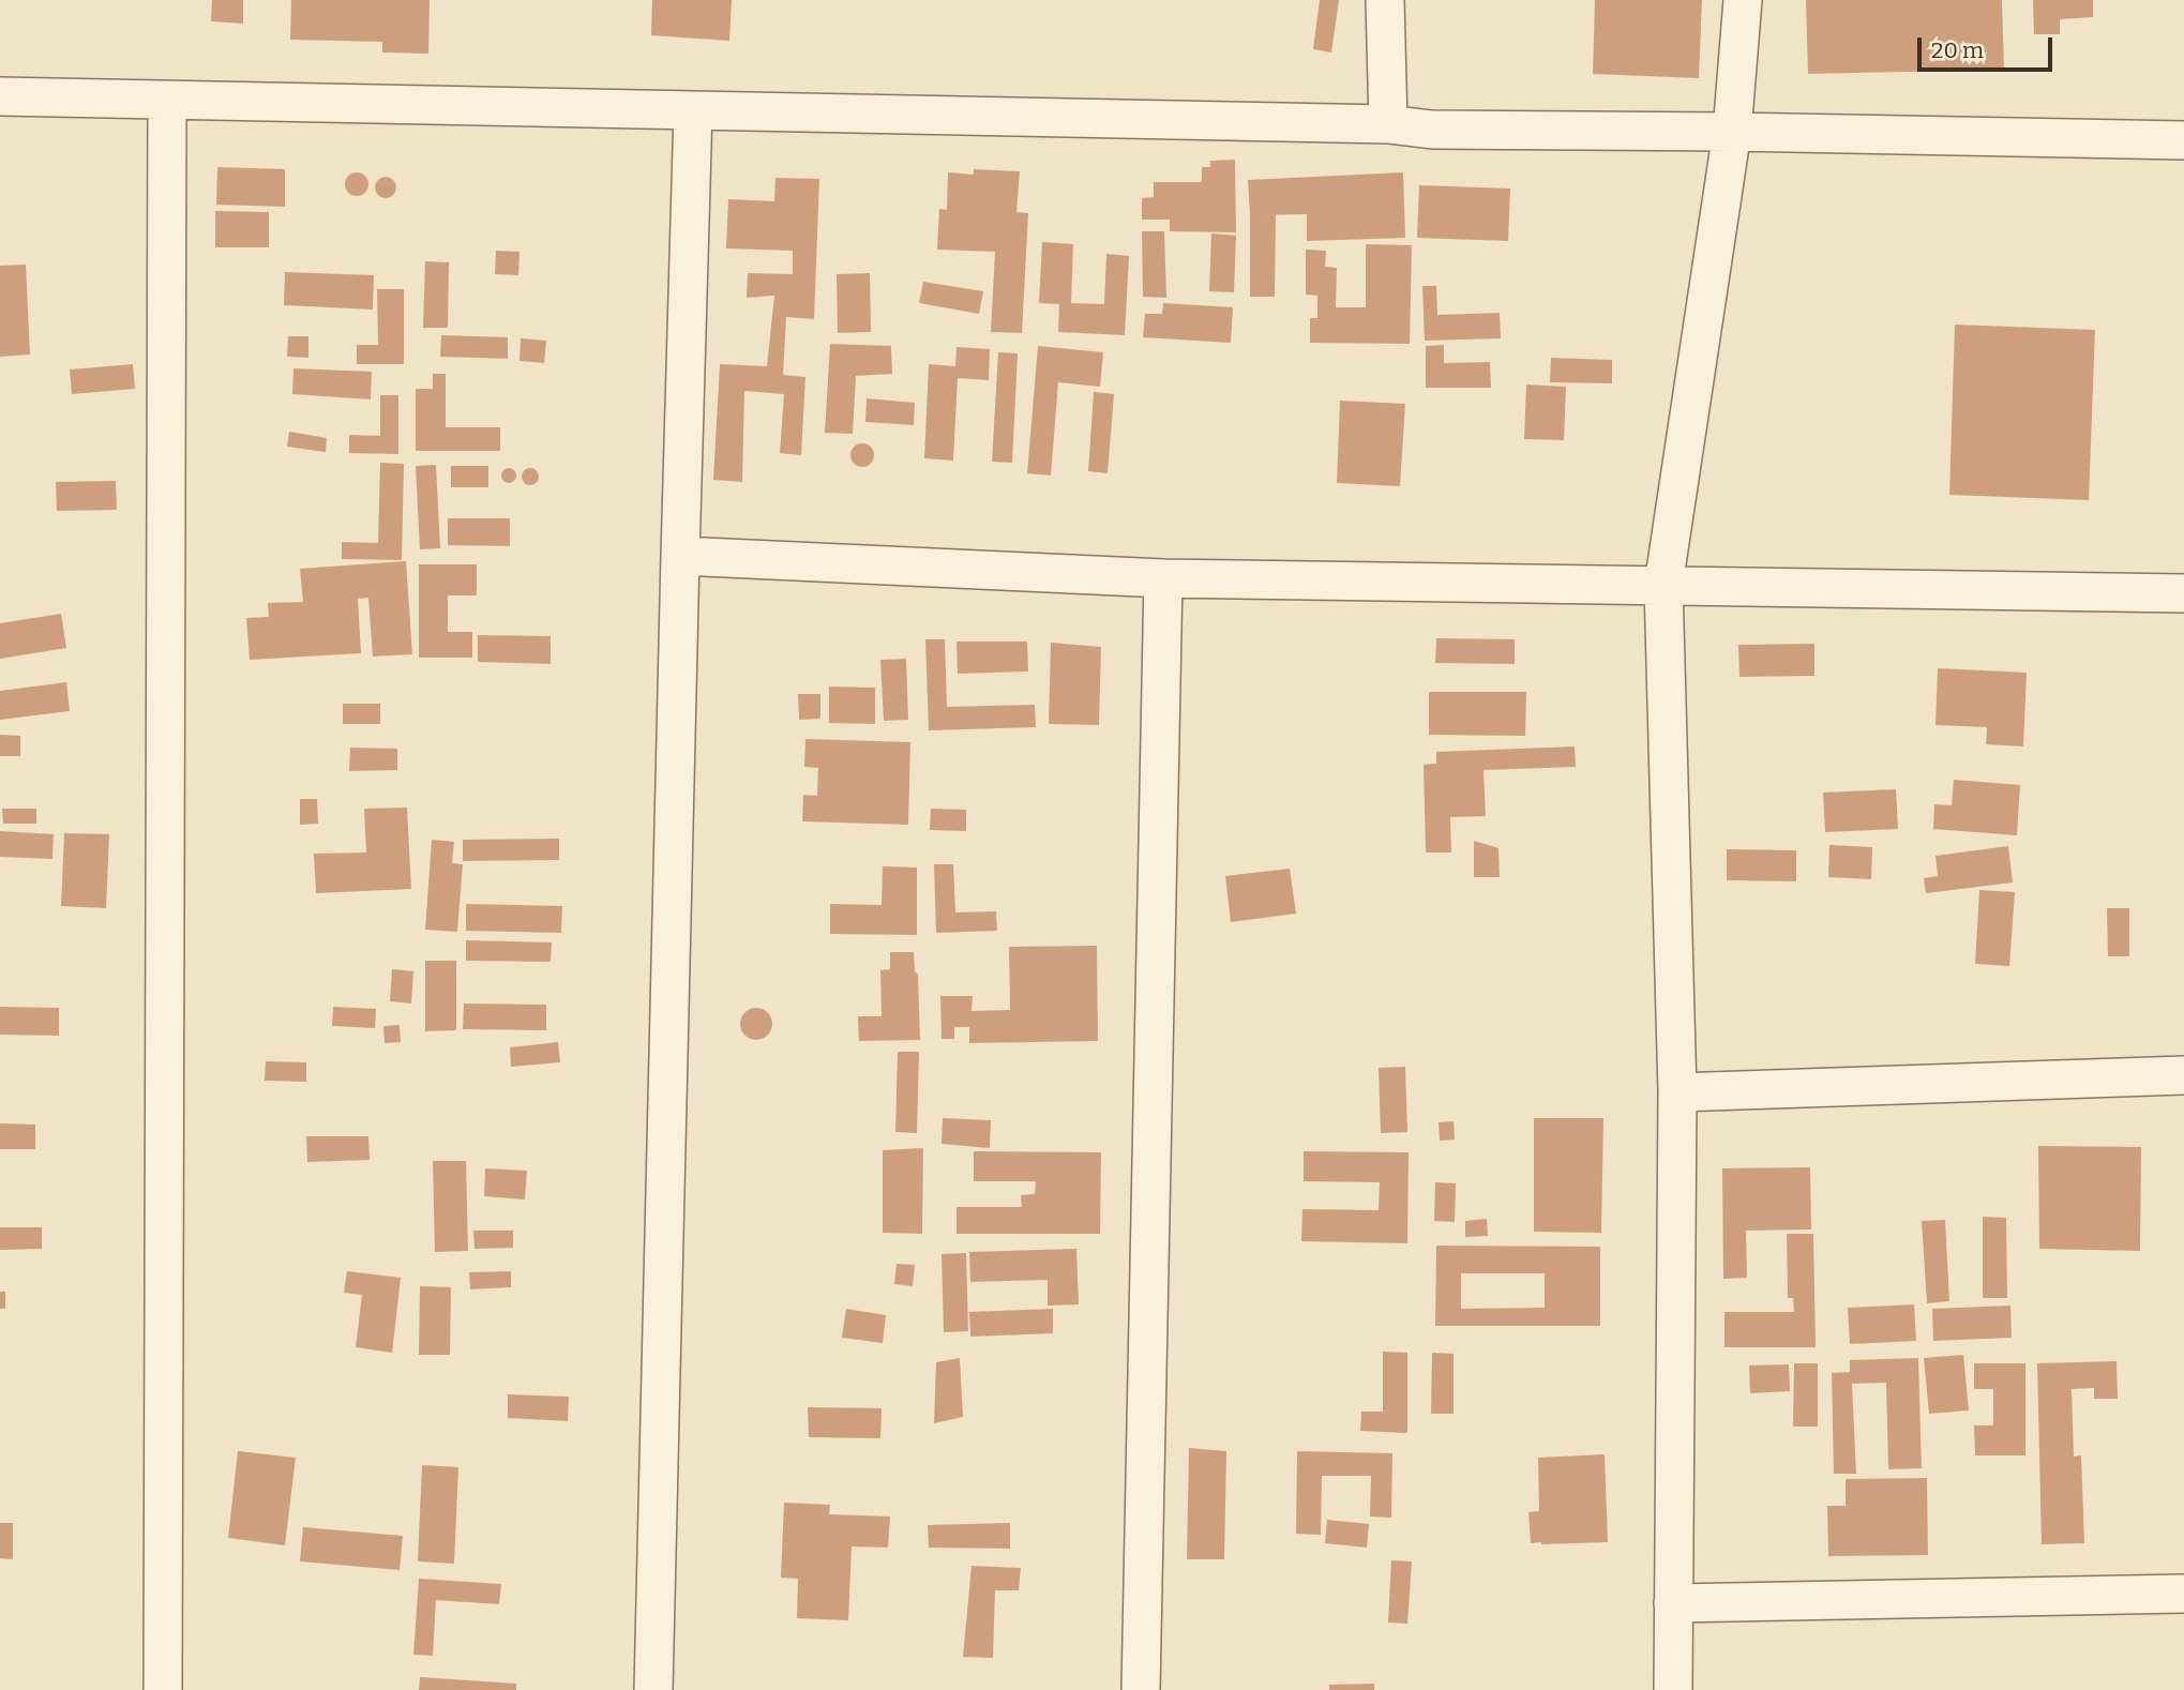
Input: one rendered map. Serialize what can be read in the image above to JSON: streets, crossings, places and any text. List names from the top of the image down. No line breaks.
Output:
{"scale_bar":"20 m"}
